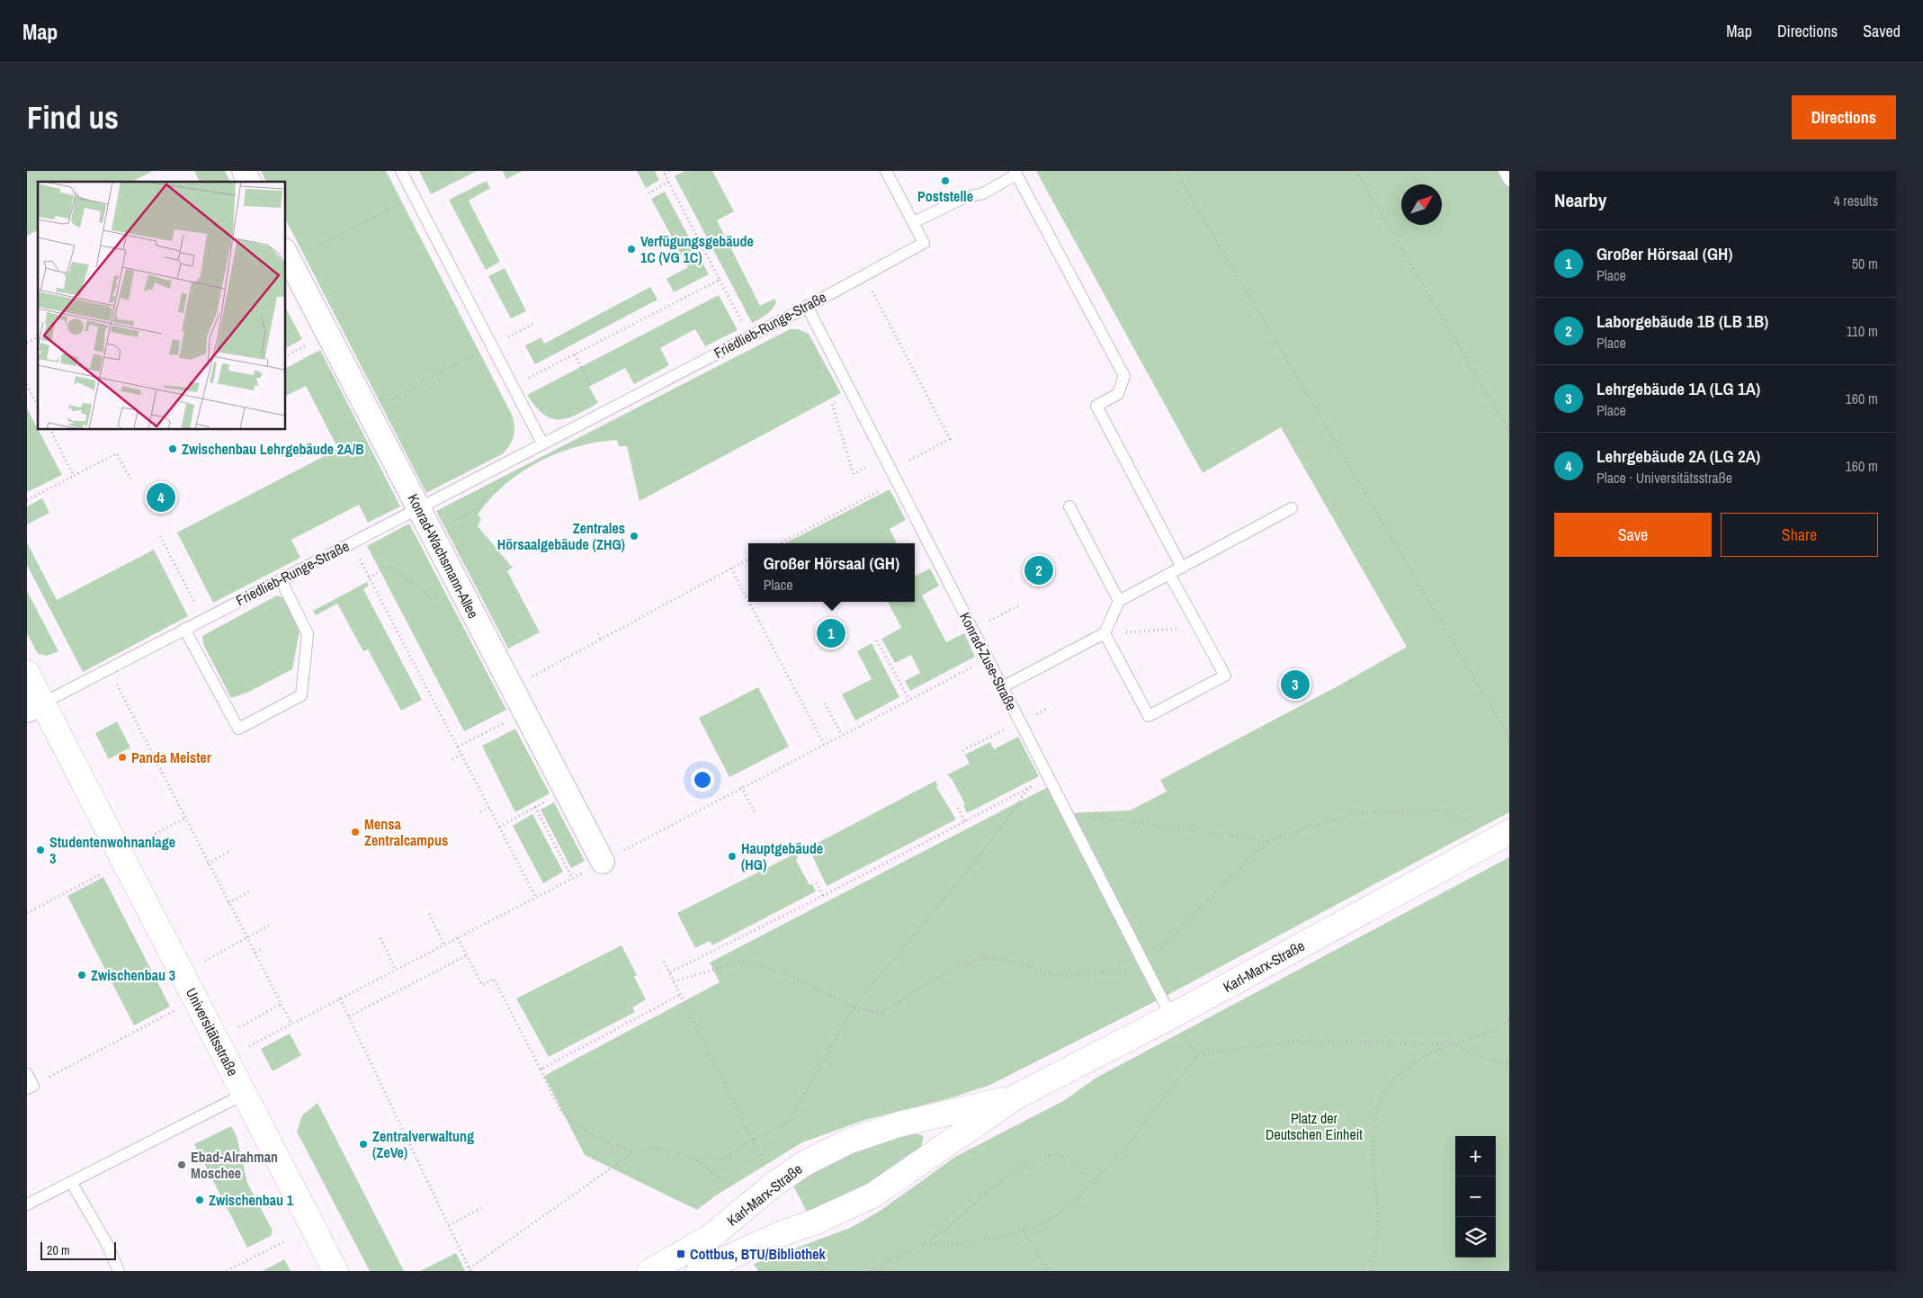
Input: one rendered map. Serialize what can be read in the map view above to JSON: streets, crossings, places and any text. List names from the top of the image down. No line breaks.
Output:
{"streets":{"street":["Konrad-Wachsmann-Allee","Karl-Marx-Straße","Universitätsstraße"],"lane":["Friedlieb-Runge-Straße","Konrad-Zuse-Straße"]},"crossings":[["Friedlieb-Runge-Straße","Konrad-Wachsmann-Allee"],["Friedlieb-Runge-Straße","Konrad-Zuse-Straße"],["Friedlieb-Runge-Straße","Universitätsstraße"],["Konrad-Zuse-Straße","Karl-Marx-Straße"]],"parks":["Platz der Deutschen Einheit"],"places":{"other":["Poststelle","Verfügungsgebäude 1C (VG 1C)","Zwischenbau Lehrgebäude 2A/B","Zentrales Hörsaalgebäude (ZHG)","Panda Meister","Mensa Zentralcampus","Studentenwohnanlage 3","Hauptgebäude (HG)","Zwischenbau 3","Zentralverwaltung (ZeVe)","Ebad-Alrahman Moschee","Zwischenbau 1"],"transit":["Cottbus, BTU/Bibliothek"]},"scale_bar":"20 m","north":"top right","page":{"header":"Map","nav":["Map","Directions","Saved"],"buttons":["Directions",["Save","Share"]],"title":"Find us","heading":["Nearby","4 results"],"list":[{"mark":"1","name":"Großer Hörsaal (GH)","note":"Place","value":"50 m"},{"mark":"2","name":"Laborgebäude 1B (LB 1B)","note":"Place","value":"110 m"},{"mark":"3","name":"Lehrgebäude 1A (LG 1A)","note":"Place","value":"160 m"},{"mark":"4","name":"Lehrgebäude 2A (LG 2A)","note":"Place · Universitätsstraße","value":"160 m"}],"pins":["4","2","1","3"],"popup":["Großer Hörsaal (GH)","Place"],"map_buttons":["+","−"],"scale":"20 m"}}
